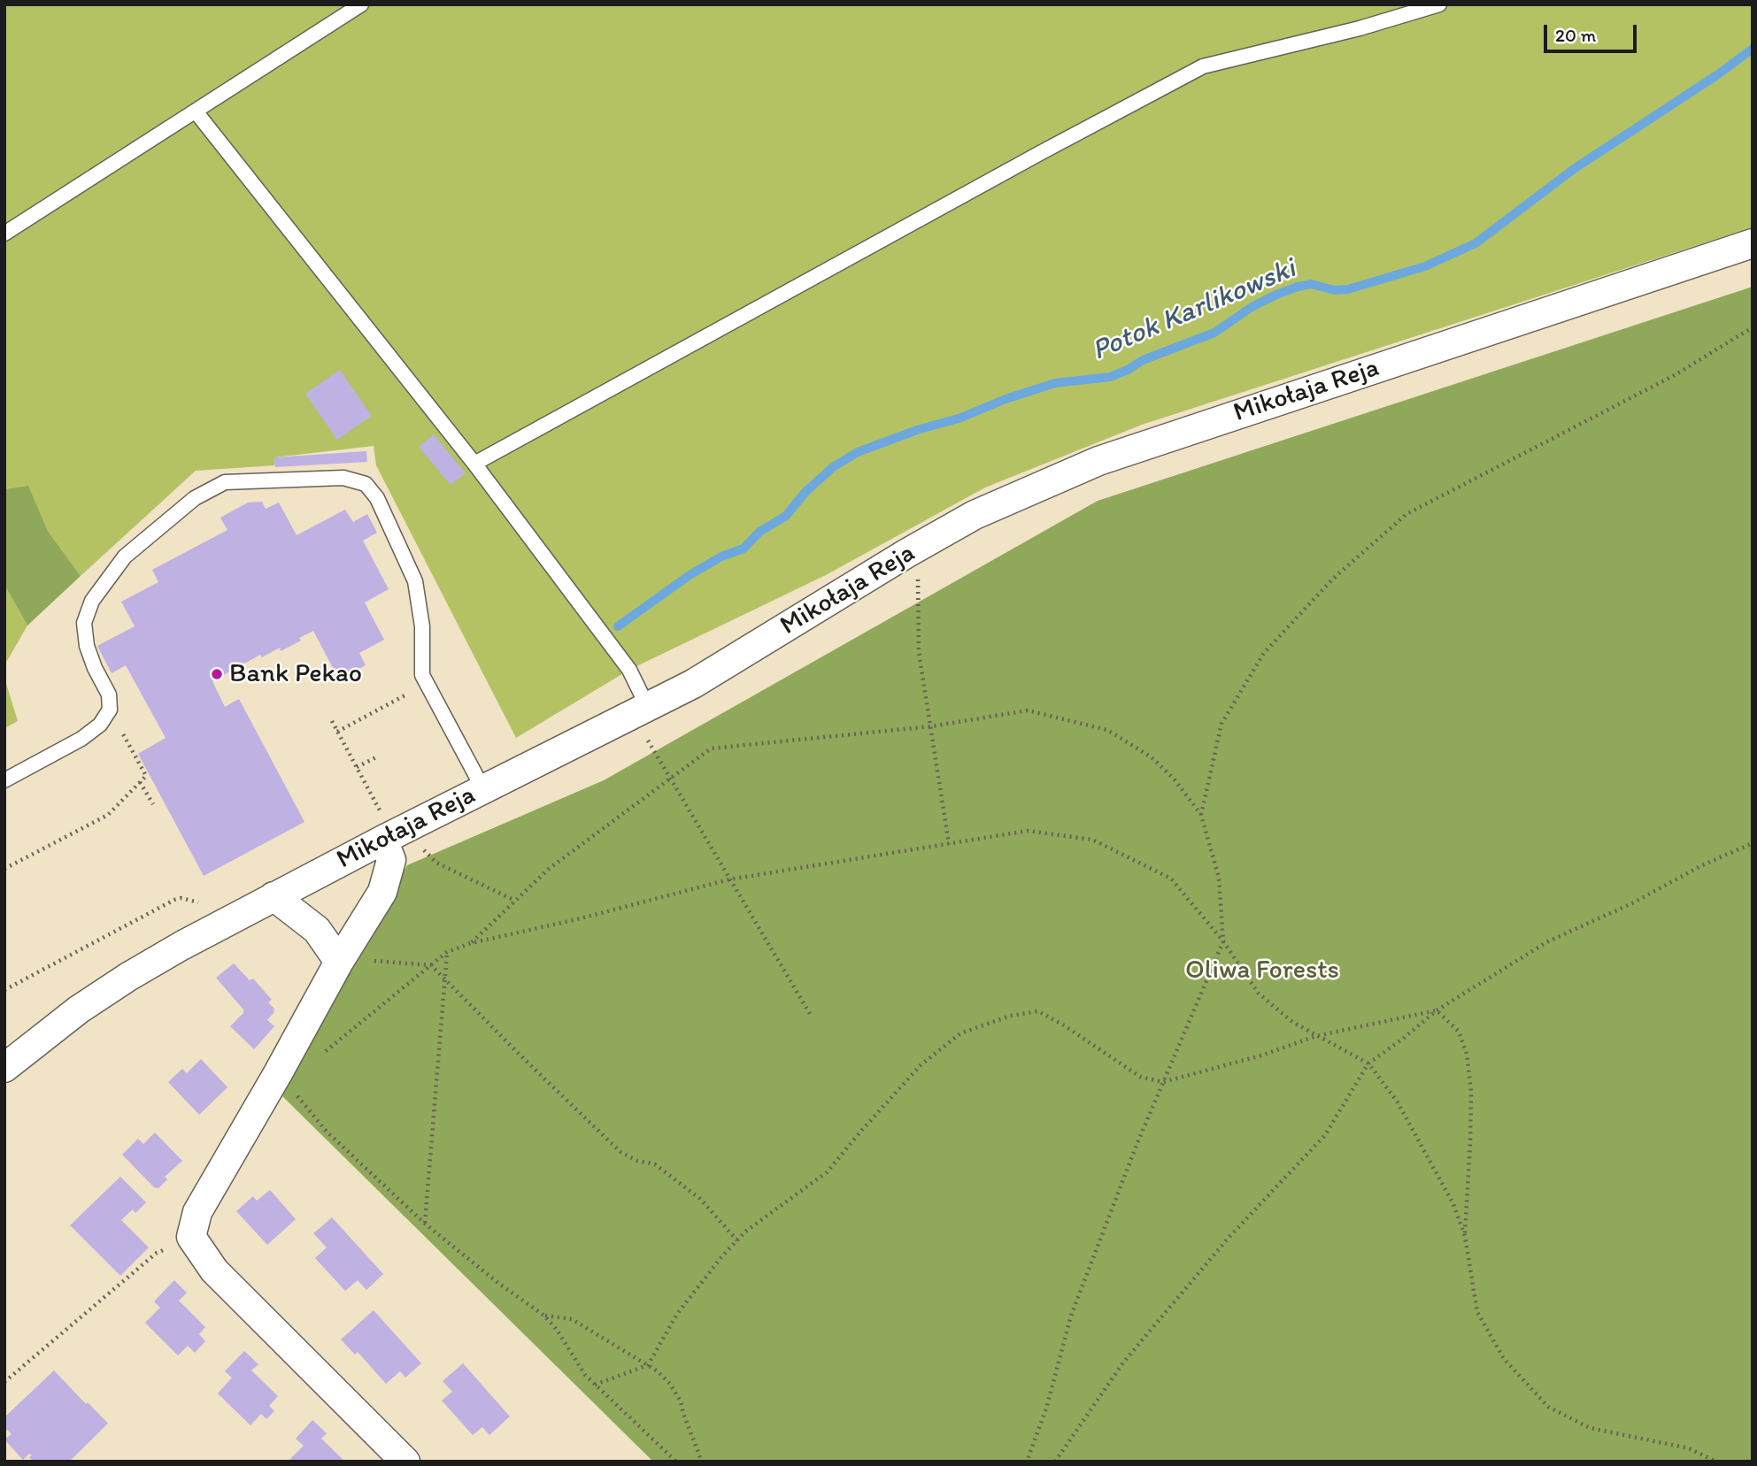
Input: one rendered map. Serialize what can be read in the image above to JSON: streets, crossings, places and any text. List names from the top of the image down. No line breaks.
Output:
{"streets":{"street":["Mikołaja Reja"]},"water":["Potok Karlikowski"],"parks":["Oliwa Forests"],"places":["Bank Pekao"],"scale_bar":"20 m"}
